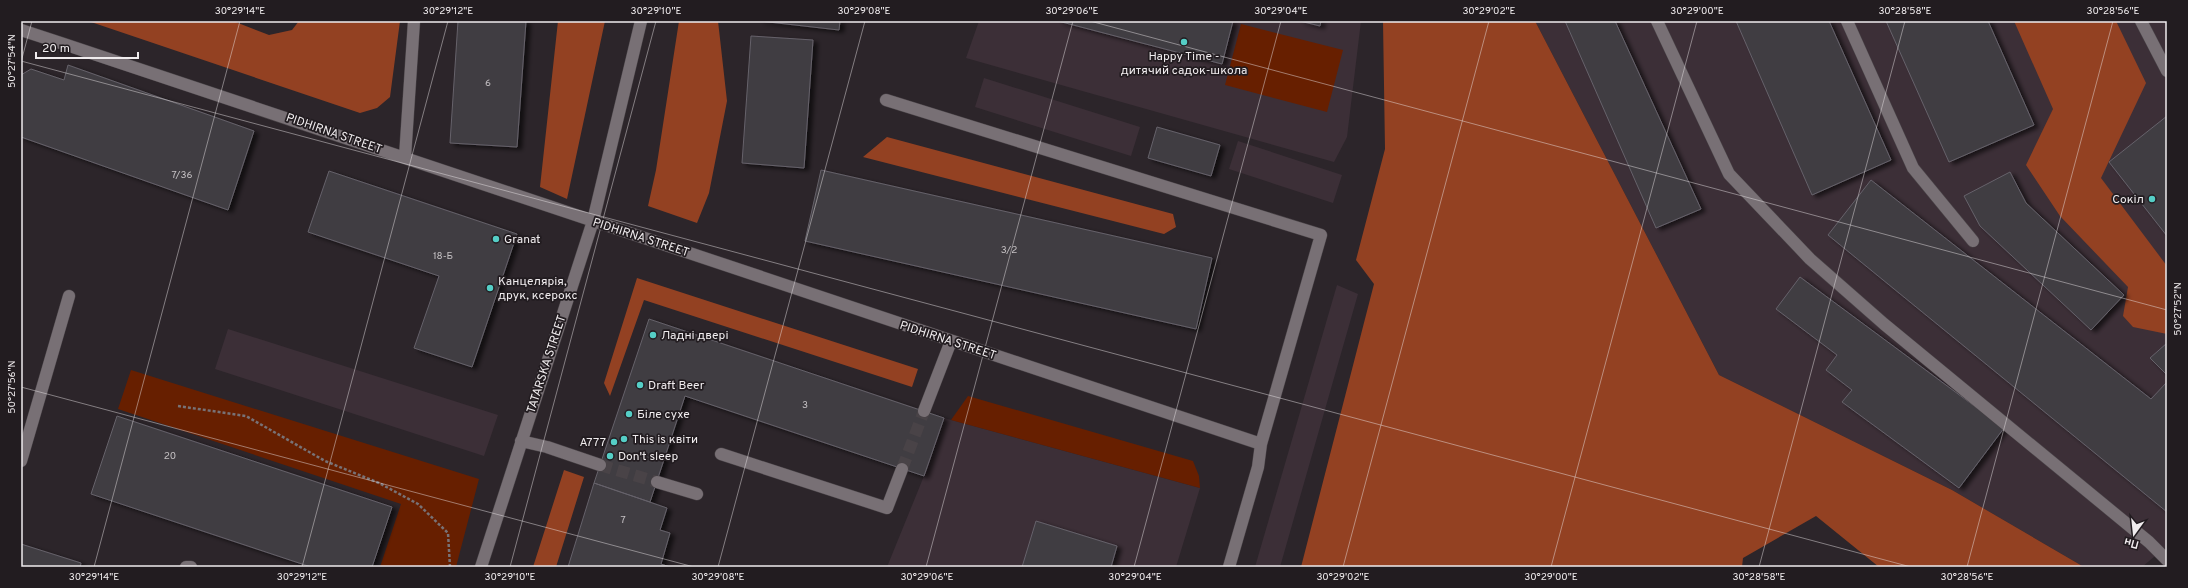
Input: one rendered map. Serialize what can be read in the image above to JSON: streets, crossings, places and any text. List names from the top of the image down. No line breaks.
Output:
{"streets":{"street":["PIDHIRNA STREET","TATARSKA STREET"]},"crossings":[["PIDHIRNA STREET","TATARSKA STREET"]],"places":["Happy Time - дитячий садок-школа","Сокіл","Granat","Канцелярія, друк, ксерокс","Ладні двері","Draft Beer","Біле сухе","This is квіти","A777","Don't sleep"],"house_numbers":["6","7/36","3/2","18-Б","3","20","7"],"scale_bar":"20 m","north":"bottom","coordinates":["30°29'14\"E","30°29'12\"E","30°29'10\"E","30°29'08\"E","30°29'06\"E","30°29'04\"E","30°29'02\"E","30°29'00\"E","30°28'58\"E","30°28'56\"E","50°27'54\"N","50°27'52\"N","50°27'56\"N"]}
